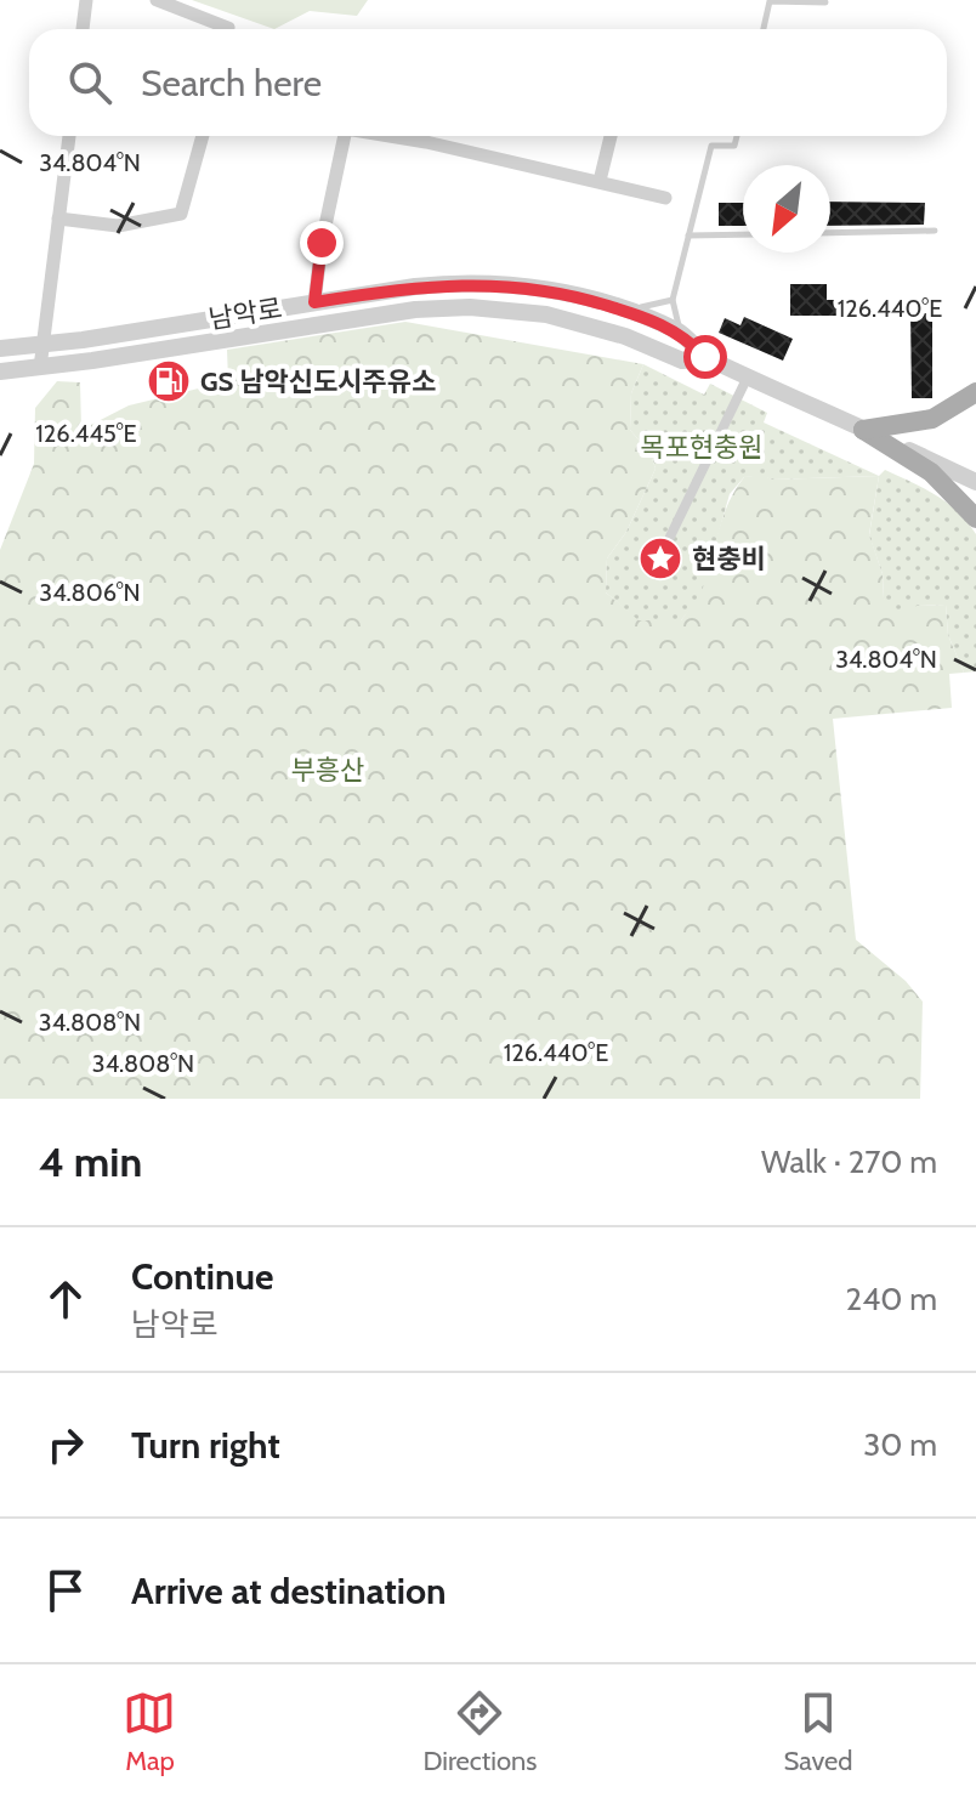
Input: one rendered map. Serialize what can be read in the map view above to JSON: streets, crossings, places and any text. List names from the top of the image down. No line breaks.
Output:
{"streets":{"street":["남악로"]},"parks":["목포현충원","부흥산"],"places":{"fuel station":["GS 남악신도시주유소"],"place":["현충비"]},"north":"bottom left","page":{"search":"Search here","heading":["4 min","Walk · 270 m"],"list":[["Continue","남악로","240 m"],["Turn right","30 m"],"Arrive at destination"],"nav":["Map","Directions","Saved"]},"coordinates":["34.804°N","126.440°E","126.445°E","34.806°N","34.808°N"]}
